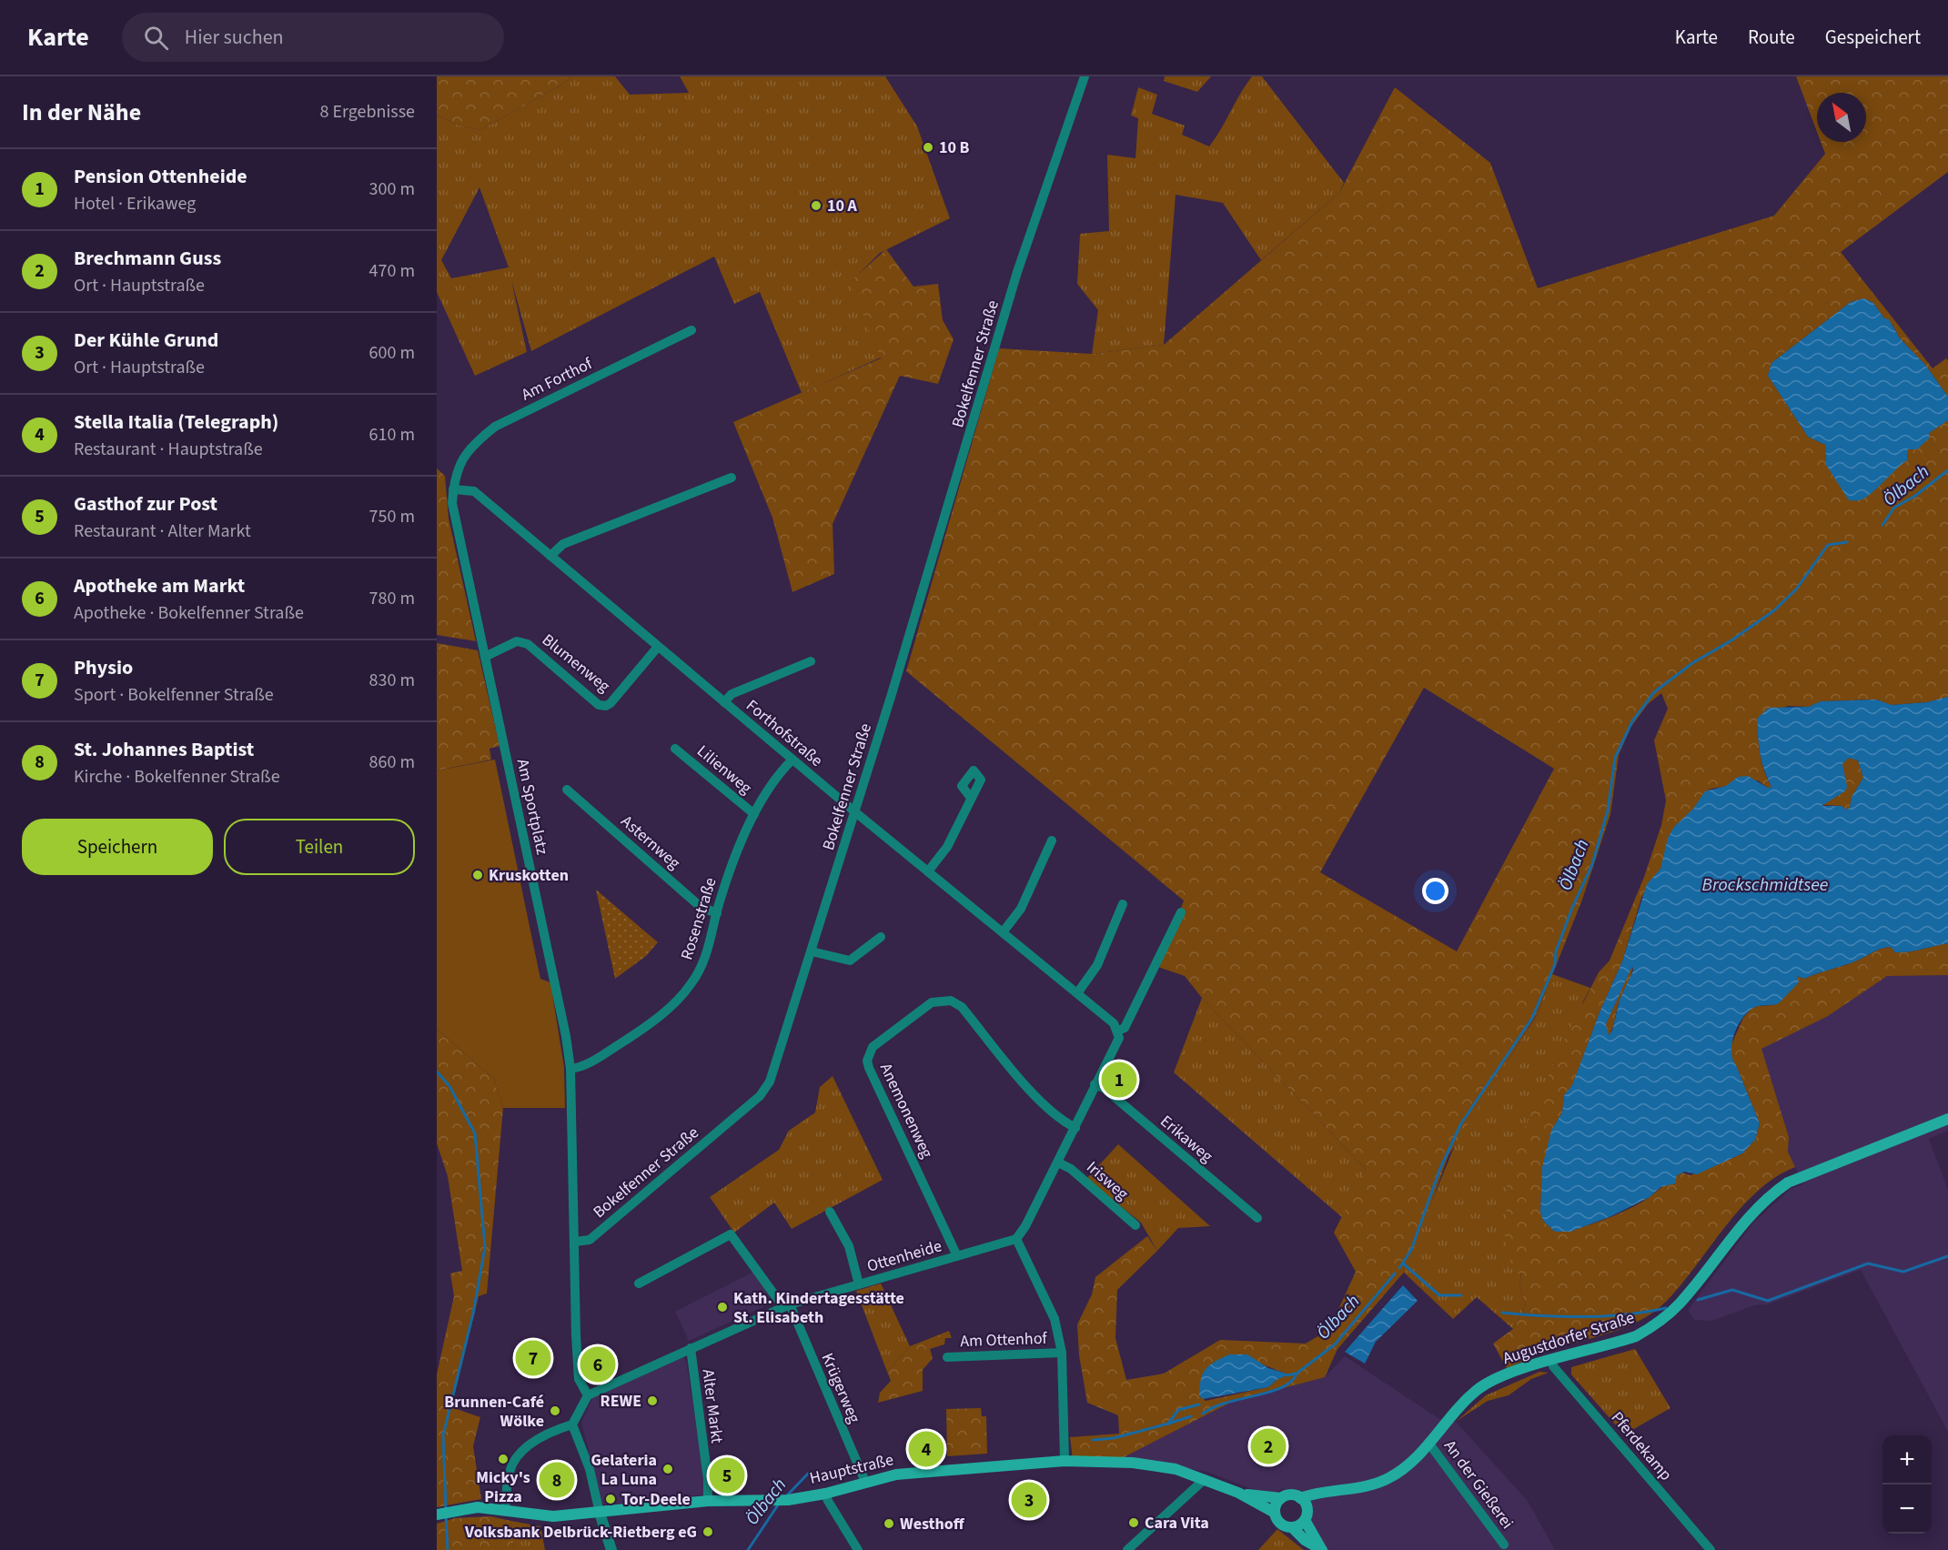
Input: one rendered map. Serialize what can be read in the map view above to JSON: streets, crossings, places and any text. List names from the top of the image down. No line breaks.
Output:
{"streets":{"main road":["Augustdorfer Straße","Hauptstraße"],"street":["Bokelfenner Straße","Am Forthof","Blumenweg","Forthofstraße","Lilienweg","Am Sportplatz","Asternweg","Rosenstraße","Anemonenweg","Erikaweg","Irisweg","Ottenheide","Am Ottenhof","Krügerweg","Alter Markt","Pferdekamp","An der Gießerei"]},"crossings":[["Bokelfenner Straße","Forthofstraße"],["Bokelfenner Straße","Am Sportplatz"],["Am Forthof","Am Sportplatz"],["Blumenweg","Forthofstraße"],["Blumenweg","Am Sportplatz"],["Forthofstraße","Am Sportplatz"],["Forthofstraße","Rosenstraße"],["Lilienweg","Rosenstraße"],["Am Sportplatz","Rosenstraße"],["Asternweg","Rosenstraße"],["Anemonenweg","Ottenheide"],["Ottenheide","Am Ottenhof"],["Ottenheide","Krügerweg"],["Ottenheide","Alter Markt"],["Augustdorfer Straße","Pferdekamp"],["Augustdorfer Straße","Hauptstraße"],["Augustdorfer Straße","An der Gießerei"],["Am Ottenhof","Hauptstraße"],["Krügerweg","Hauptstraße"],["Alter Markt","Hauptstraße"]],"water":["Ölbach","Brockschmidtsee"],"places":["10 B","10 A","Kruskotten","Kath. Kindertagesstätte St. Elisabeth","REWE","Brunnen-Café Wölke","Micky's Pizza","Gelateria La Luna","Tor-Deele","Cara Vita","Westhoff","Volksbank Delbrück-Rietberg eG"],"north":"top left","page":{"header":"Karte","search":"Hier suchen","nav":["Karte","Route","Gespeichert"],"heading":["In der Nähe","8 Ergebnisse"],"list":[{"mark":"1","name":"Pension Ottenheide","note":"Hotel · Erikaweg","value":"300 m"},{"mark":"2","name":"Brechmann Guss","note":"Ort · Hauptstraße","value":"470 m"},{"mark":"3","name":"Der Kühle Grund","note":"Ort · Hauptstraße","value":"600 m"},{"mark":"4","name":"Stella Italia (Telegraph)","note":"Restaurant · Hauptstraße","value":"610 m"},{"mark":"5","name":"Gasthof zur Post","note":"Restaurant · Alter Markt","value":"750 m"},{"mark":"6","name":"Apotheke am Markt","note":"Apotheke · Bokelfenner Straße","value":"780 m"},{"mark":"7","name":"Physio","note":"Sport · Bokelfenner Straße","value":"830 m"},{"mark":"8","name":"St. Johannes Baptist","note":"Kirche · Bokelfenner Straße","value":"860 m"}],"buttons":["Speichern","Teilen"],"pins":["1","7","6","2","4","5","8","3"],"map_buttons":["+","−"]}}
